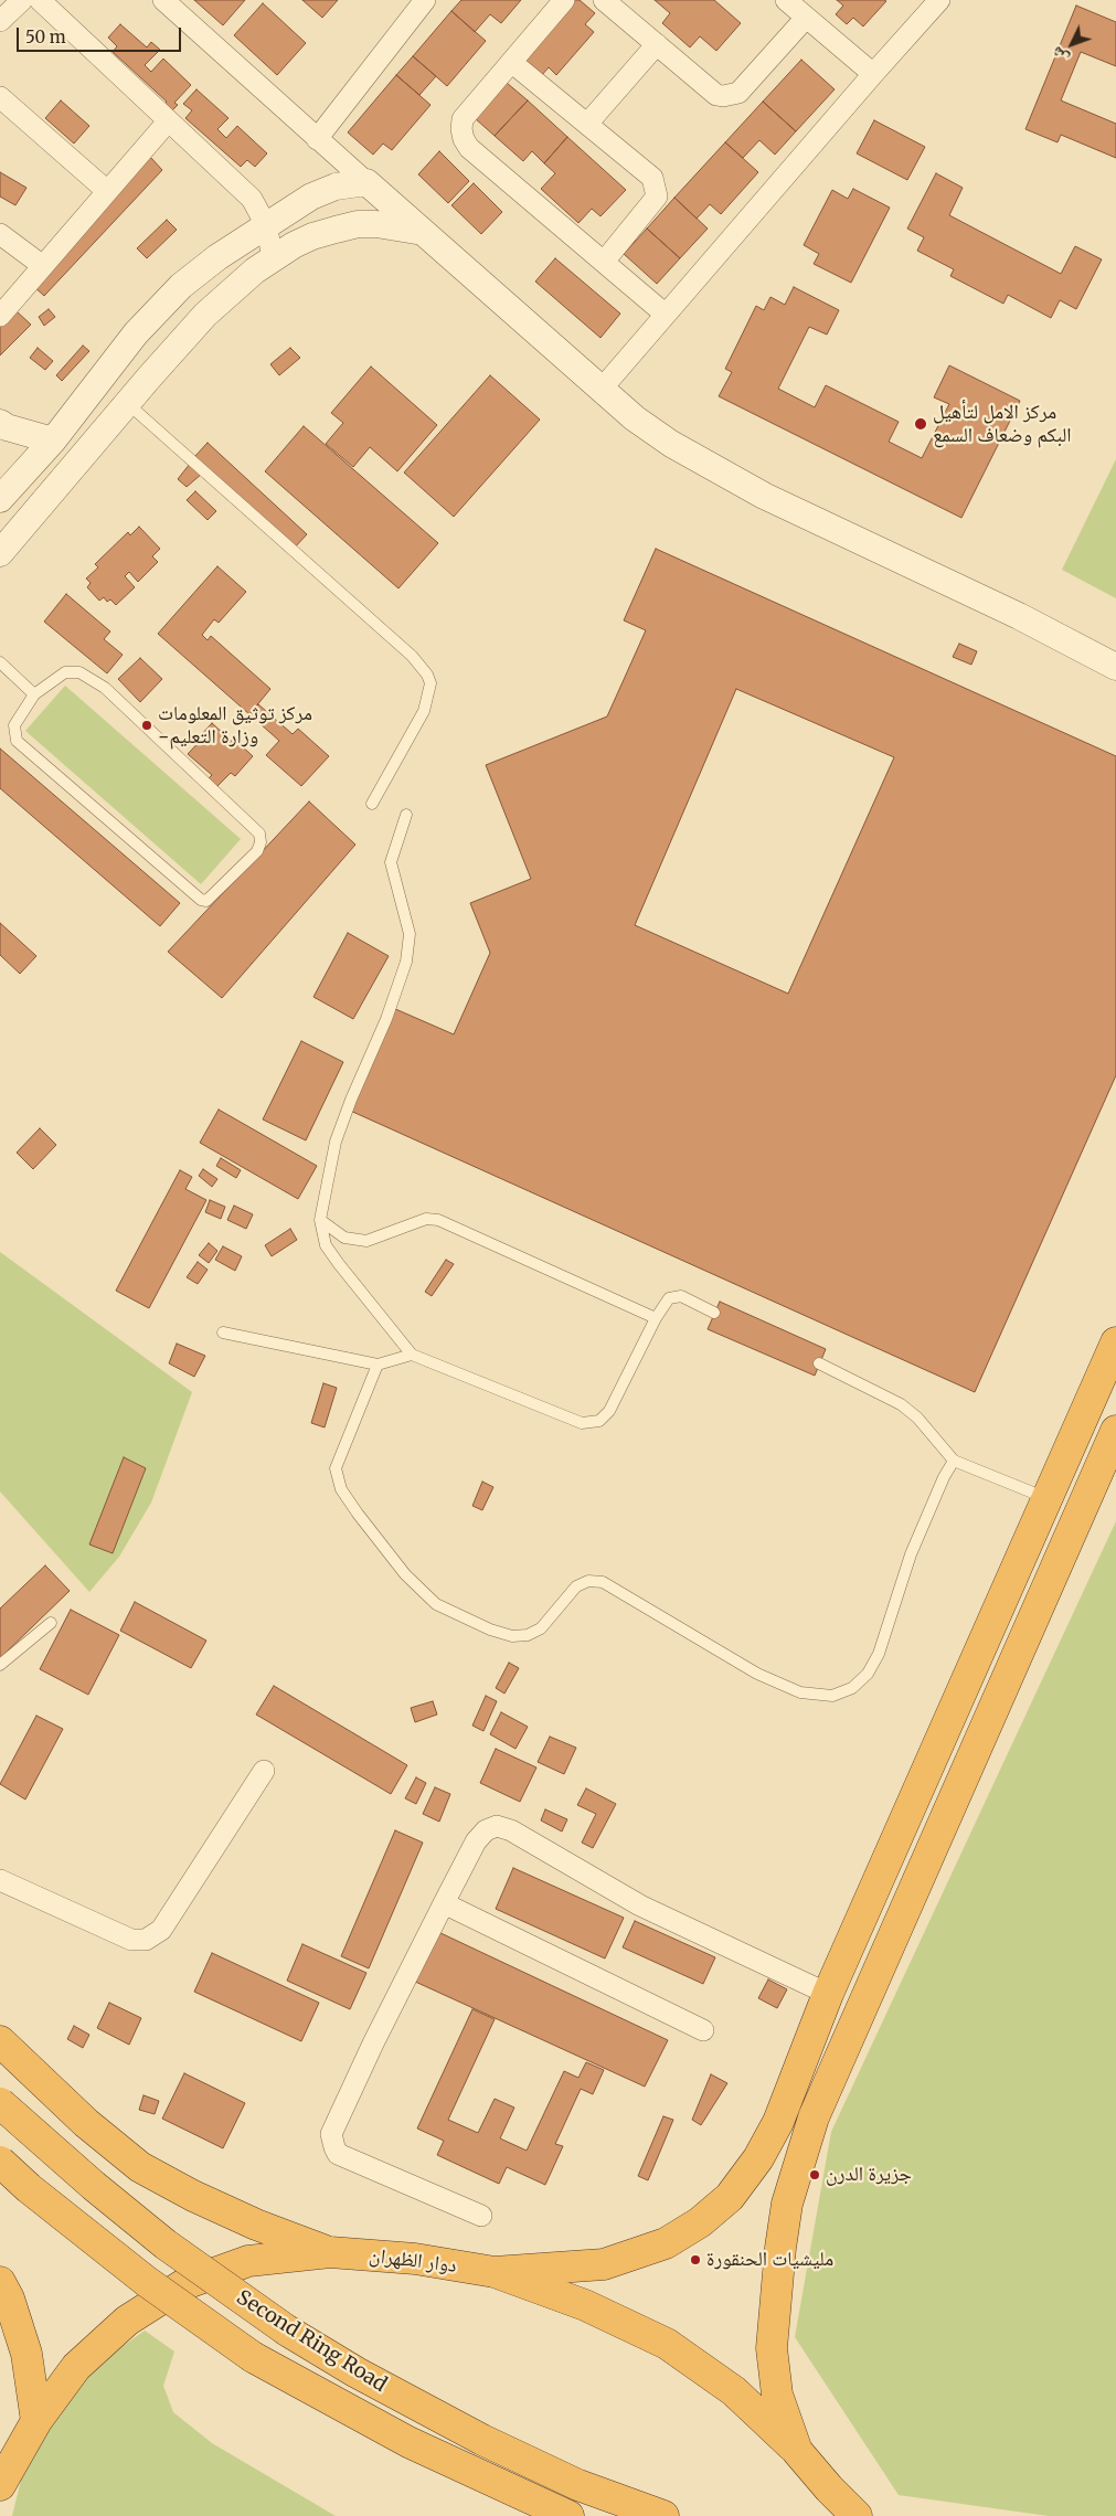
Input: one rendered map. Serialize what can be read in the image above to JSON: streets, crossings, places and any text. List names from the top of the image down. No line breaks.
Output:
{"streets":{"highway":["دوار الظهران","Second Ring Road"]},"places":["مركز الامل لتأهيل البكم وضعاف السمع","مركز توثيق المعلومات -وزارة التعليم","جزيرة الدرن","مليشيات الحنقورة"],"scale_bar":"50 m","north":"bottom left"}
